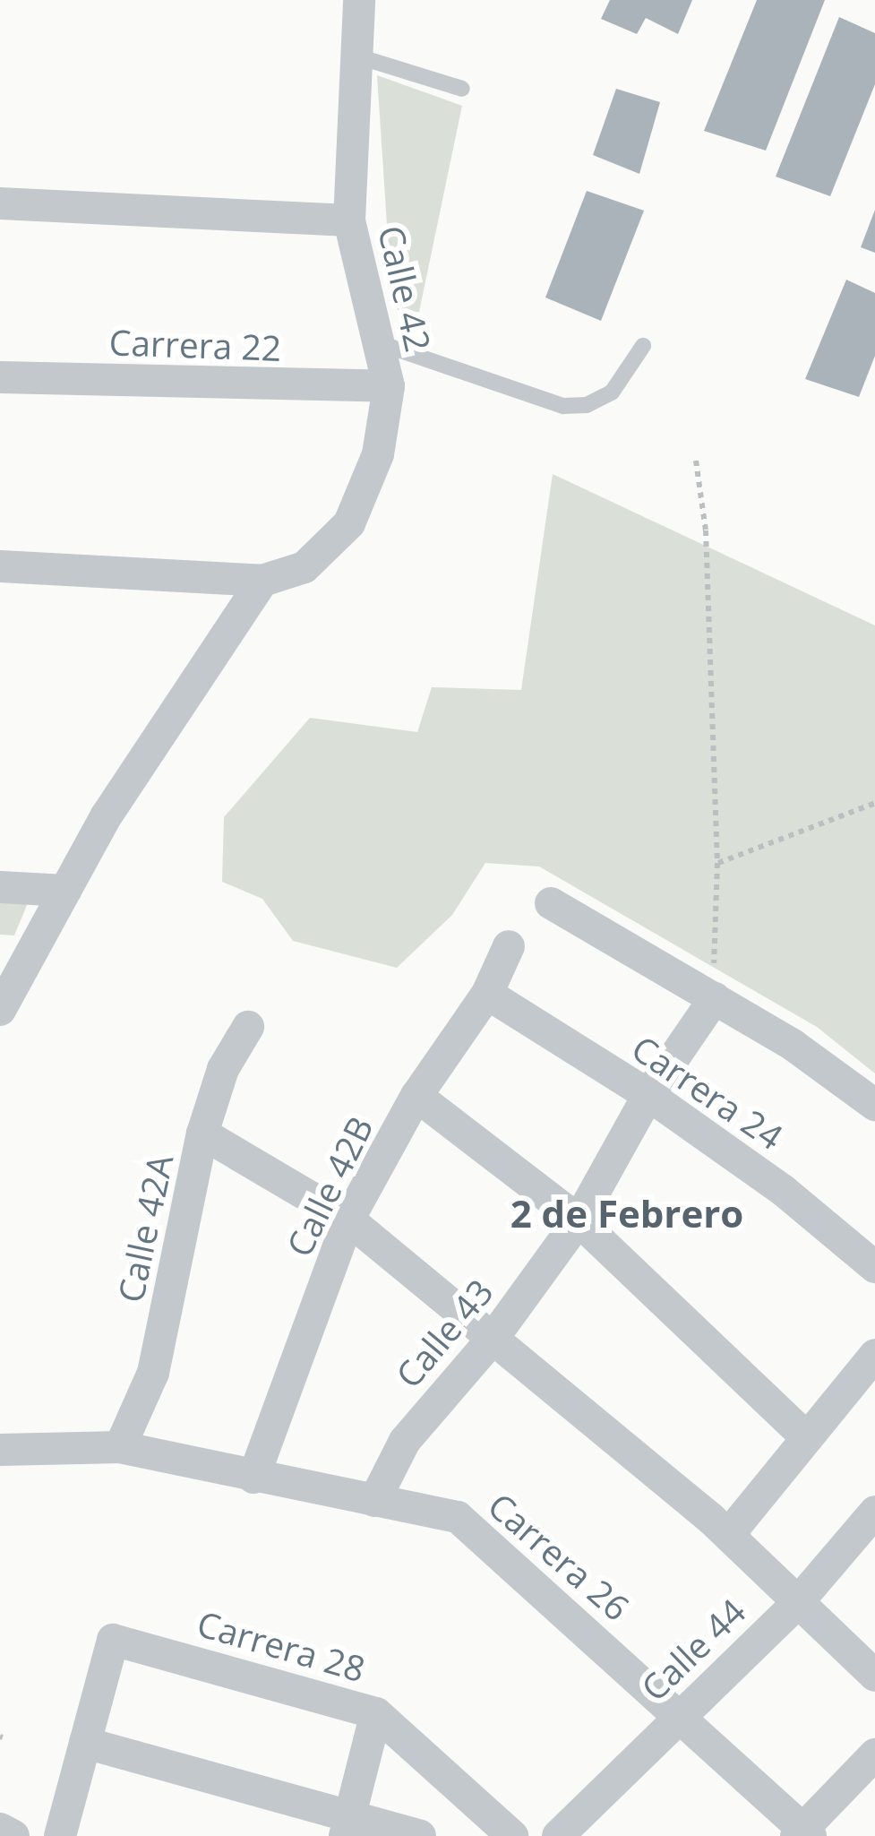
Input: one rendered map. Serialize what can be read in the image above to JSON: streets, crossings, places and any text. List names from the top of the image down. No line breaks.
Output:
{"streets":{"street":["Calle 42","Carrera 22","Carrera 24","Calle 42B","Calle 42A","Calle 43","Carrera 26","Carrera 28","Calle 44"]},"crossings":[["Calle 42","Carrera 22"],["Carrera 24","Calle 42B"],["Carrera 24","Calle 43"],["Calle 42B","Carrera 26"],["Calle 42A","Carrera 26"],["Calle 43","Carrera 26"],["Carrera 26","Calle 44"]],"districts":["2 de Febrero"]}
